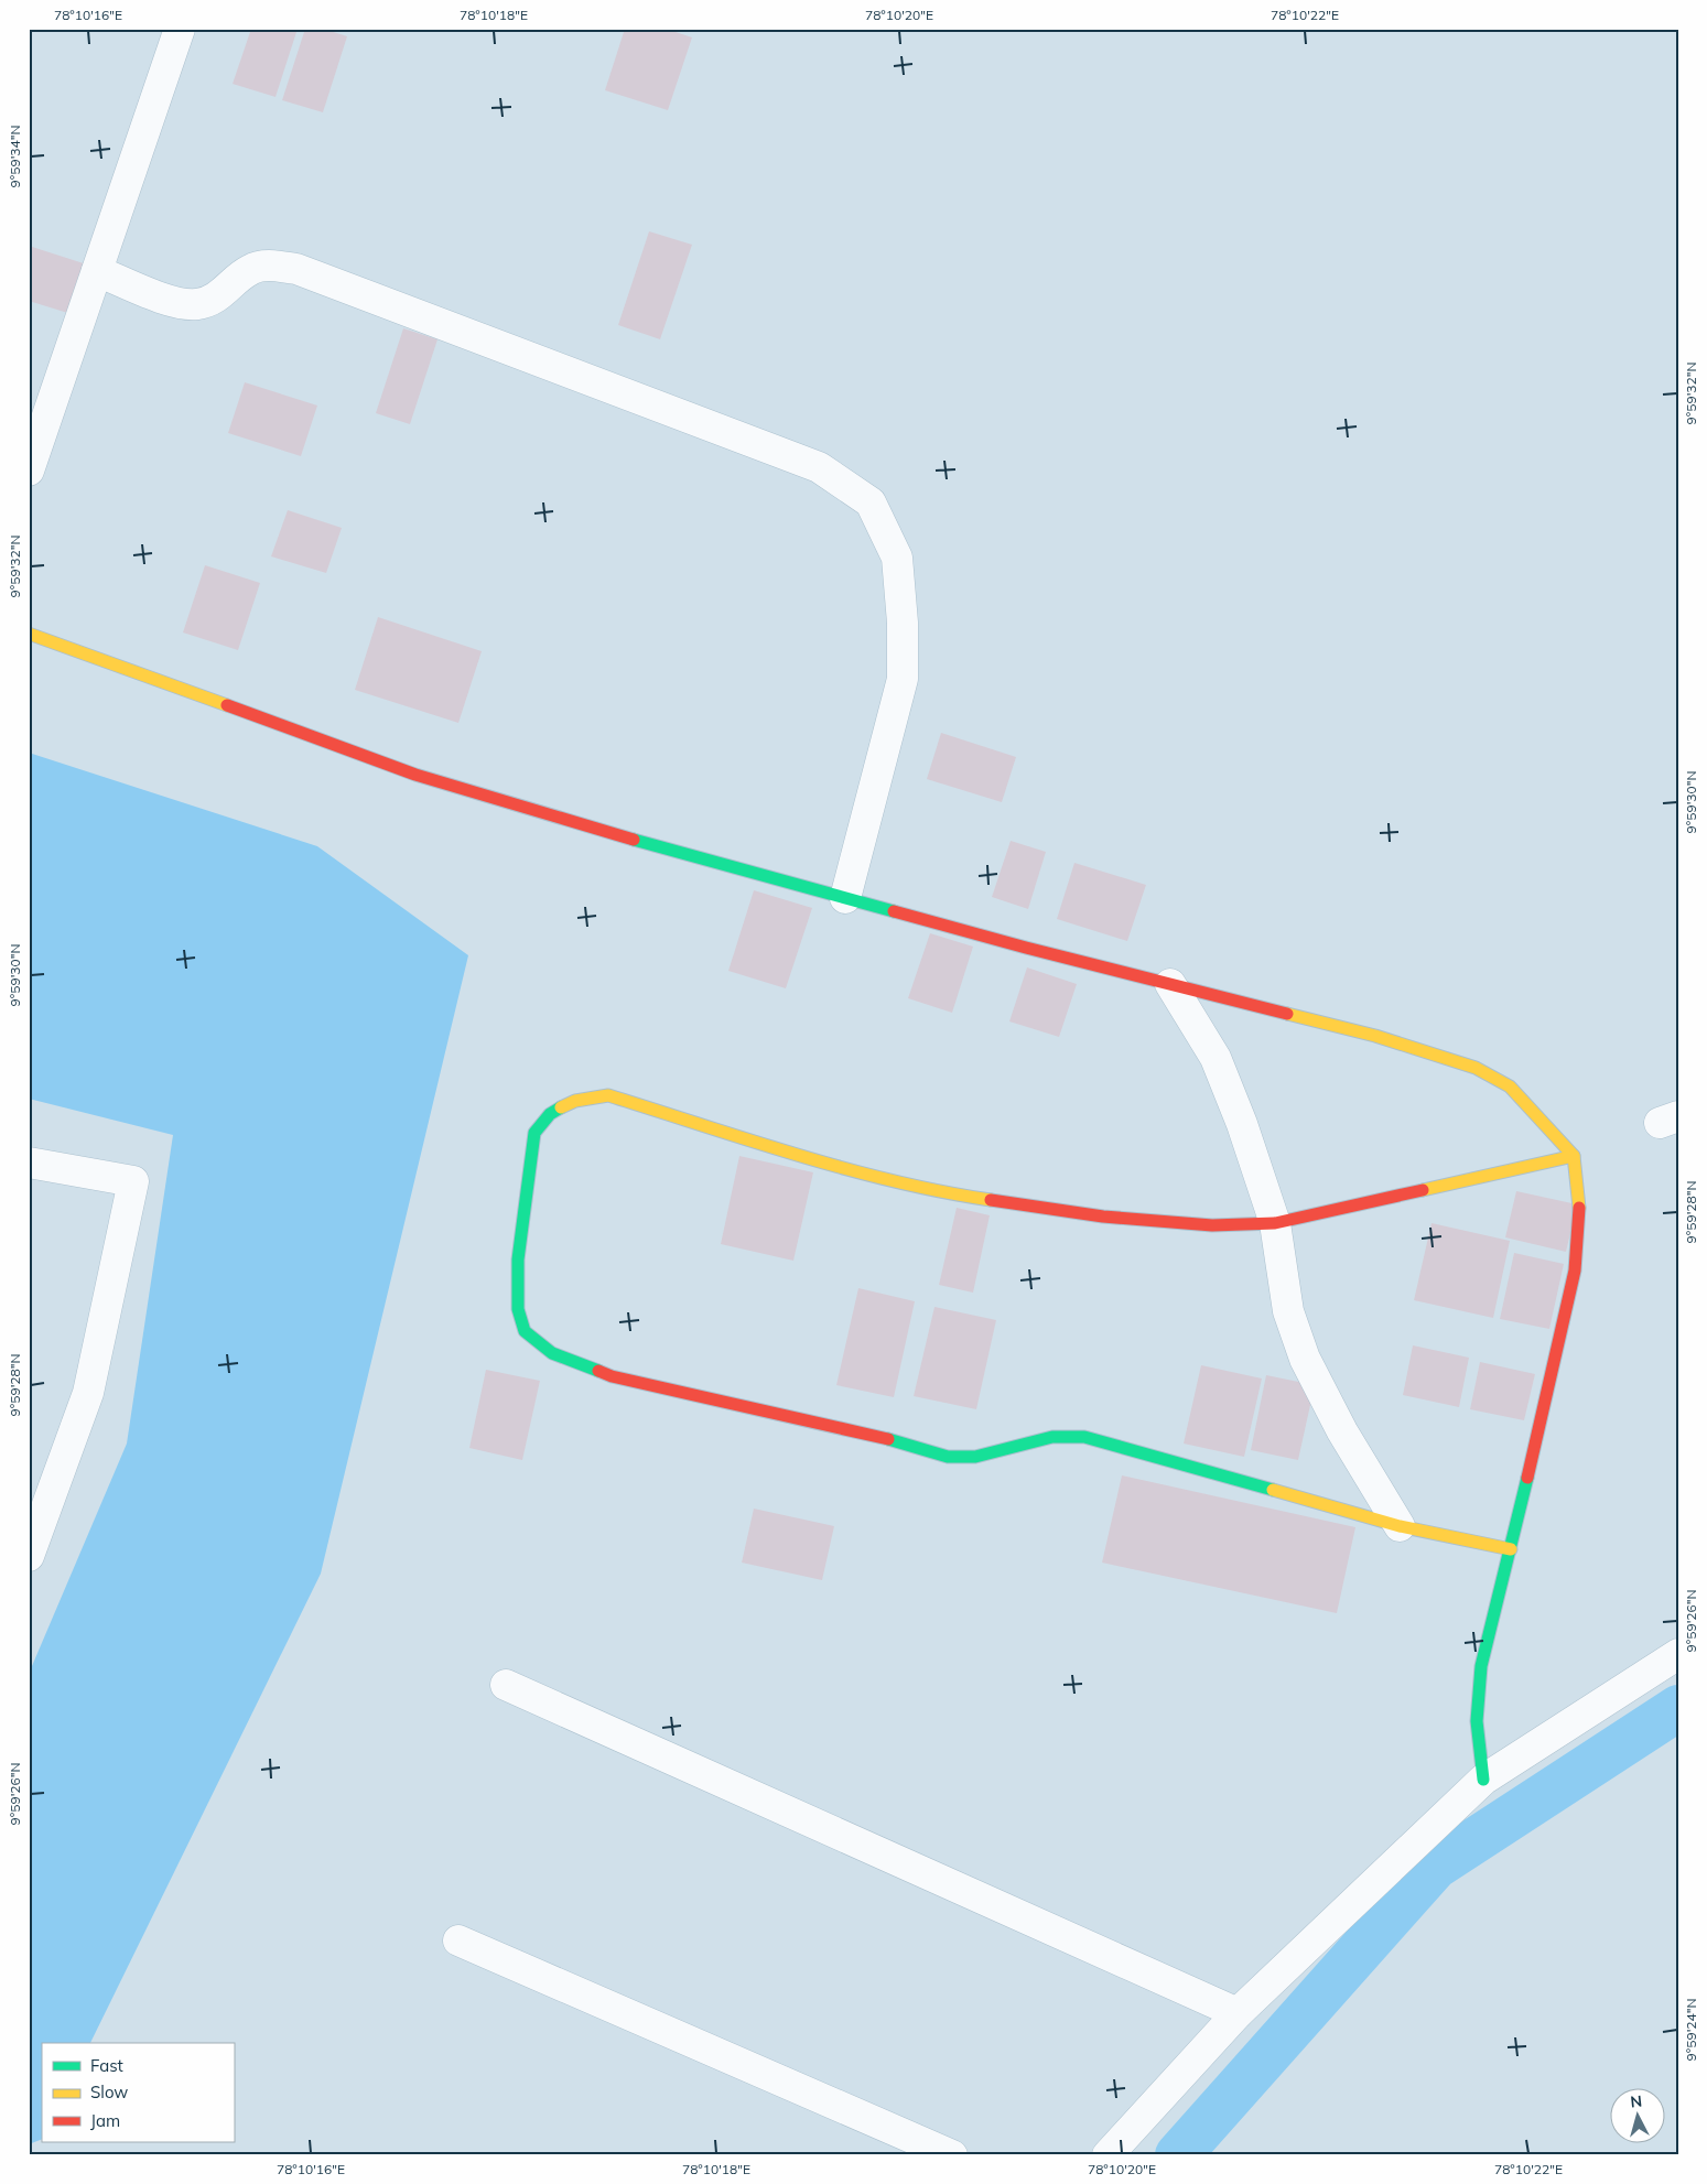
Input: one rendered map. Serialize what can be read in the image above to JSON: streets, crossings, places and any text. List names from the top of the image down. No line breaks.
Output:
{"legend":["Fast","Slow","Jam"],"north":"top","coordinates":["78°10'16\"E","78°10'18\"E","78°10'20\"E","78°10'22\"E","9°59'34\"N","9°59'32\"N","9°59'30\"N","9°59'28\"N","9°59'26\"N","9°59'24\"N"]}
